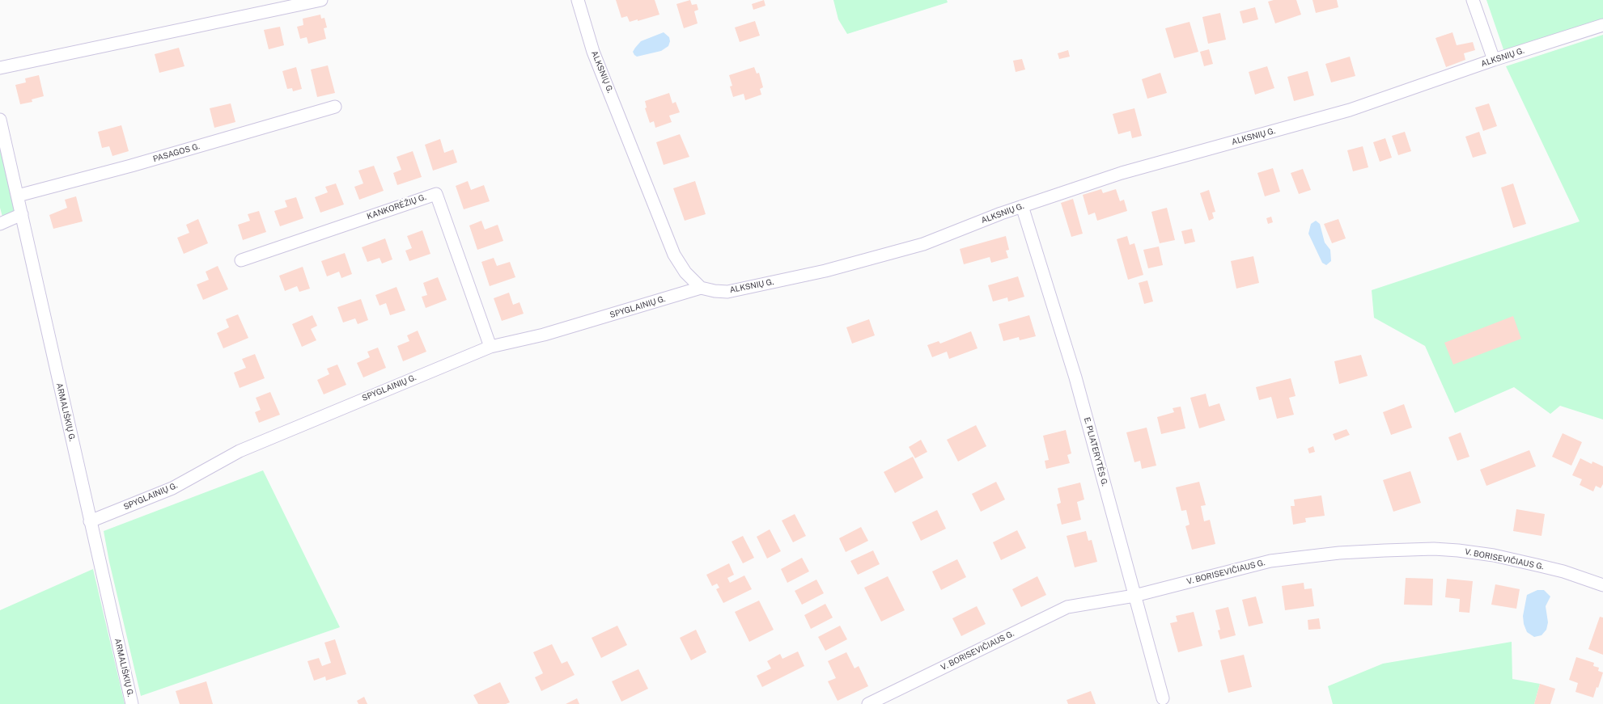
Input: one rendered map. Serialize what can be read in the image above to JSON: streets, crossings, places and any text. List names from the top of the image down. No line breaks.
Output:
{"streets":{"street":["ALKSNIŲ G.","PASAGOS G.","KANKORĖŽIŲ G.","SPYGLAINIŲ G.","ARMALIŠKIŲ G.","E. PLIATERYTĖS G.","V. BORISEVIČIAUS G."]},"crossings":[["ALKSNIŲ G.","SPYGLAINIŲ G."],["ALKSNIŲ G.","E. PLIATERYTĖS G."],["PASAGOS G.","ARMALIŠKIŲ G."],["KANKORĖŽIŲ G.","SPYGLAINIŲ G."],["SPYGLAINIŲ G.","ARMALIŠKIŲ G."],["E. PLIATERYTĖS G.","V. BORISEVIČIAUS G."]]}
